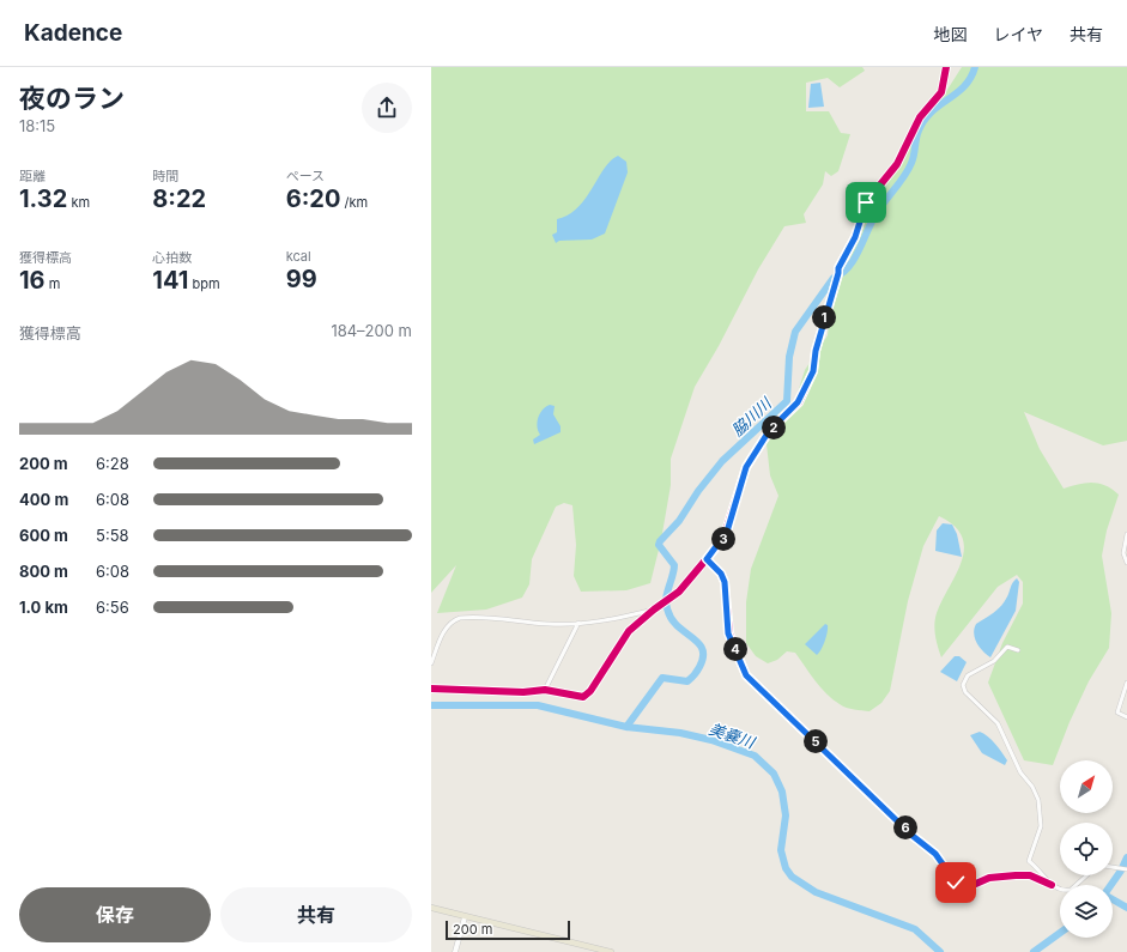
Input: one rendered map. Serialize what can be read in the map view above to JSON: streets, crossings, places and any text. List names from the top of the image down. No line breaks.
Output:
{"water":["脇川川","美嚢川"],"scale_bar":"200 m","north":"top right","page":{"header":"Kadence","nav":["地図","レイヤ","共有"],"heading":["夜のラン","18:15"],"stats":[["距離","1.32 km"],["時間","8:22"],["ペース","6:20 /km"],["獲得標高","16 m"],["心拍数","141 bpm"],["kcal","99"]],"pins":["1","2","3","4","5","6"],"chart":["獲得標高","184–200 m"],"list":[{"name":"200 m","note":"6:28"},{"name":"400 m","note":"6:08"},{"name":"600 m","note":"5:58"},{"name":"800 m","note":"6:08"},{"name":"1.0 km","note":"6:56"}],"buttons":["保存","共有"],"scale":"200 m"}}
